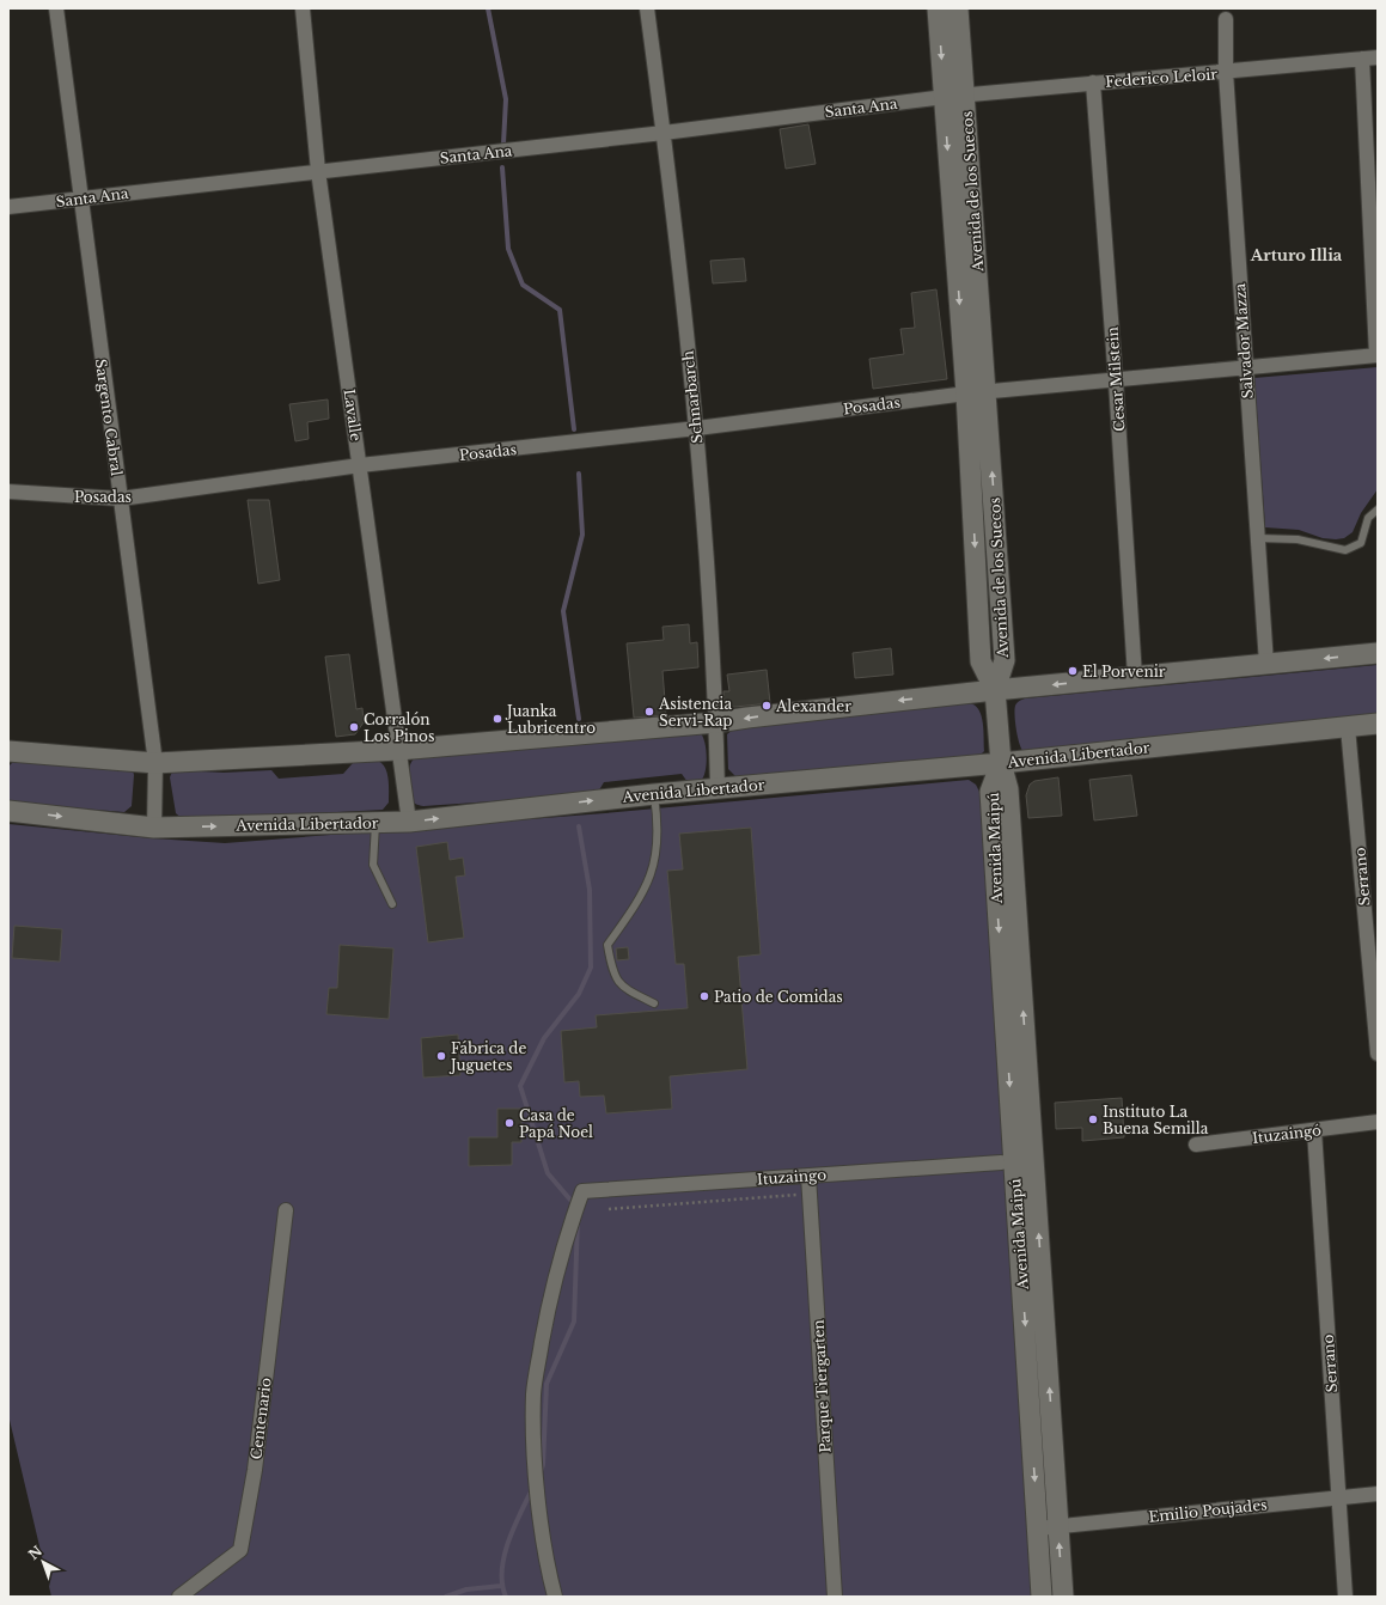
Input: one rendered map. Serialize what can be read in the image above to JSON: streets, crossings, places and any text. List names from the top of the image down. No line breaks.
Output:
{"streets":{"main road":["Avenida de los Suecos","Avenida Libertador","Avenida Maipú"],"street":["Federico Leloir","Santa Ana","Salvador Mazza","Cesar Milstein","Schnarbarch","Posadas","Lavalle","Sargento Cabral","Serrano","Ituzaingó","Ituzaingo","Parque Tiergarten","Centenario","Emilio Poujades"]},"crossings":[["Federico Leloir","Santa Ana"],["Federico Leloir","Avenida de los Suecos"],["Federico Leloir","Salvador Mazza"],["Federico Leloir","Cesar Milstein"],["Santa Ana","Avenida de los Suecos"],["Santa Ana","Schnarbarch"],["Santa Ana","Lavalle"],["Santa Ana","Sargento Cabral"],["Avenida de los Suecos","Posadas"],["Salvador Mazza","Posadas"],["Cesar Milstein","Posadas"],["Schnarbarch","Posadas"],["Schnarbarch","Avenida Libertador"],["Posadas","Lavalle"],["Posadas","Sargento Cabral"],["Lavalle","Avenida Libertador"],["Sargento Cabral","Avenida Libertador"],["Avenida Libertador","Avenida Maipú"],["Avenida Libertador","Serrano"],["Avenida Maipú","Emilio Poujades"],["Serrano","Ituzaingó"],["Serrano","Emilio Poujades"],["Ituzaingo","Parque Tiergarten"]],"districts":["Arturo Illia"],"places":["El Porvenir","Alexander","Asistencia Servi-Rap","Juanka Lubricentro","Corralón Los Pinos","Patio de Comidas","Fábrica de Juguetes","Instituto La Buena Semilla","Casa de Papá Noel"],"north":"top left"}
